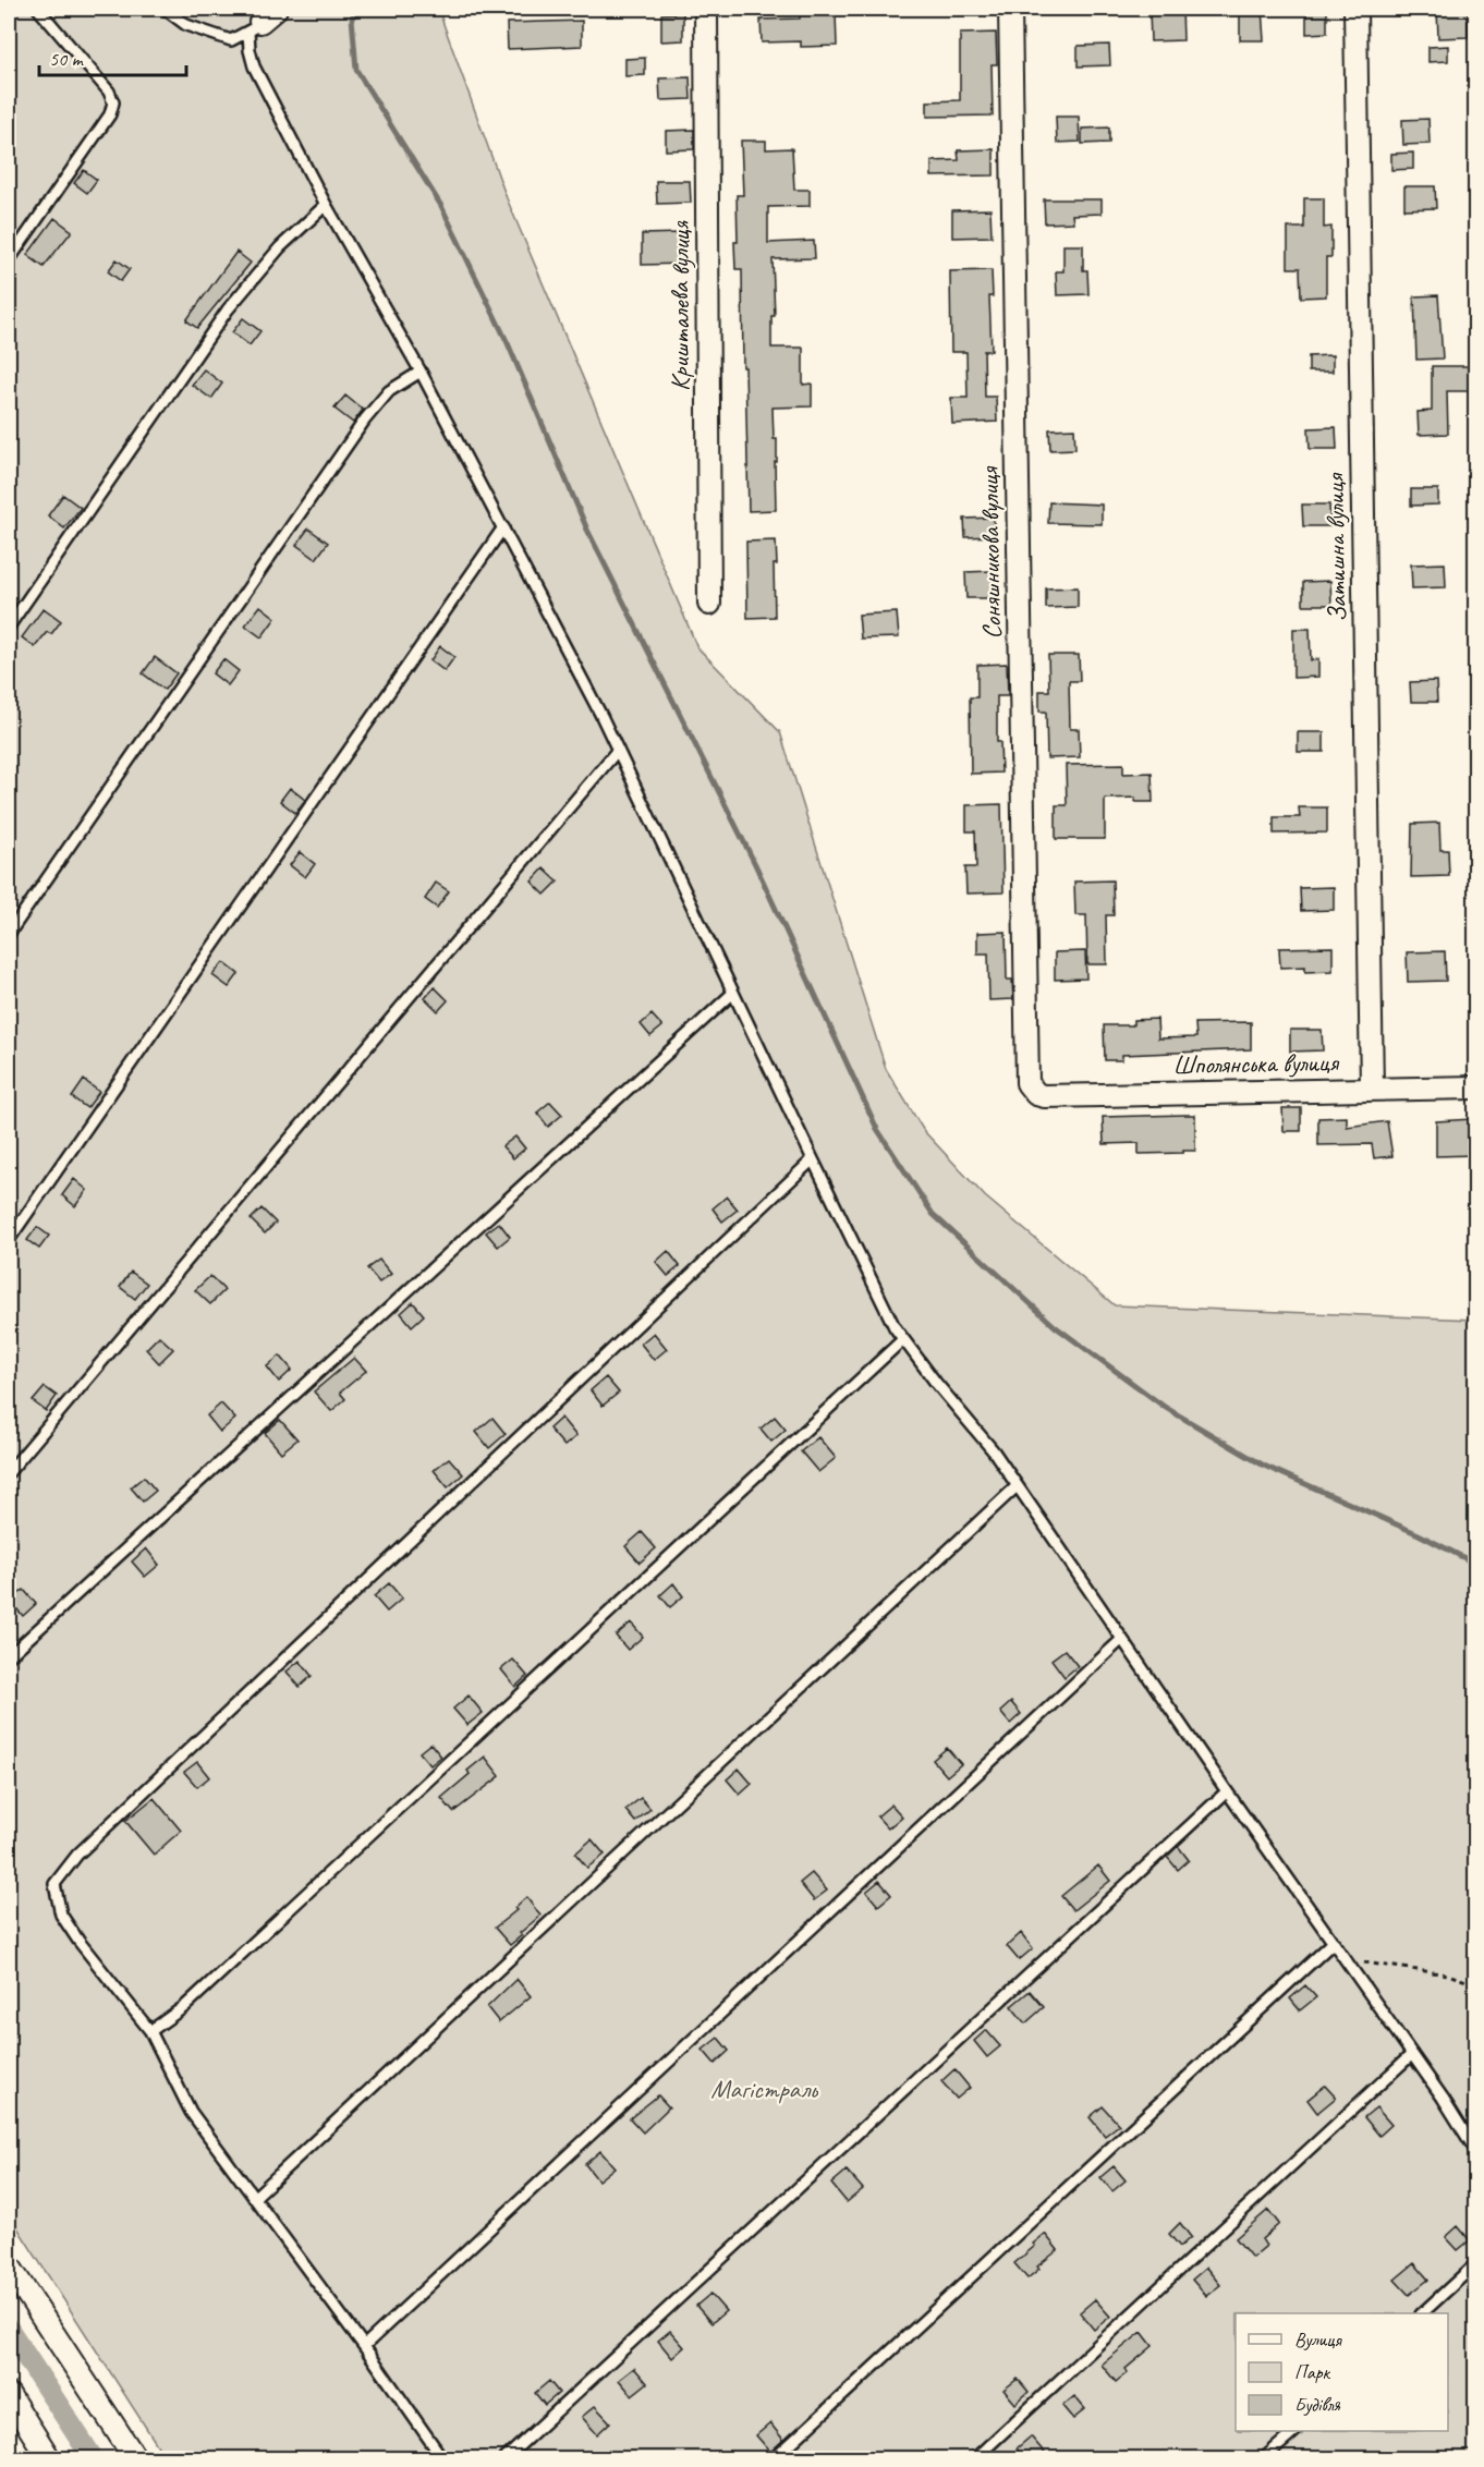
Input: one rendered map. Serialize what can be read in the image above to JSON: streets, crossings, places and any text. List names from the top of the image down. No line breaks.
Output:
{"streets":{"street":["Кришталева вулиця","Затишна вулиця","Соняшникова вулиця","Шполянська вулиця"]},"crossings":[["Затишна вулиця","Шполянська вулиця"],["Соняшникова вулиця","Шполянська вулиця"]],"parks":["Магістраль"],"legend":["Вулиця","Парк","Будівля"],"scale_bar":"50 m"}
